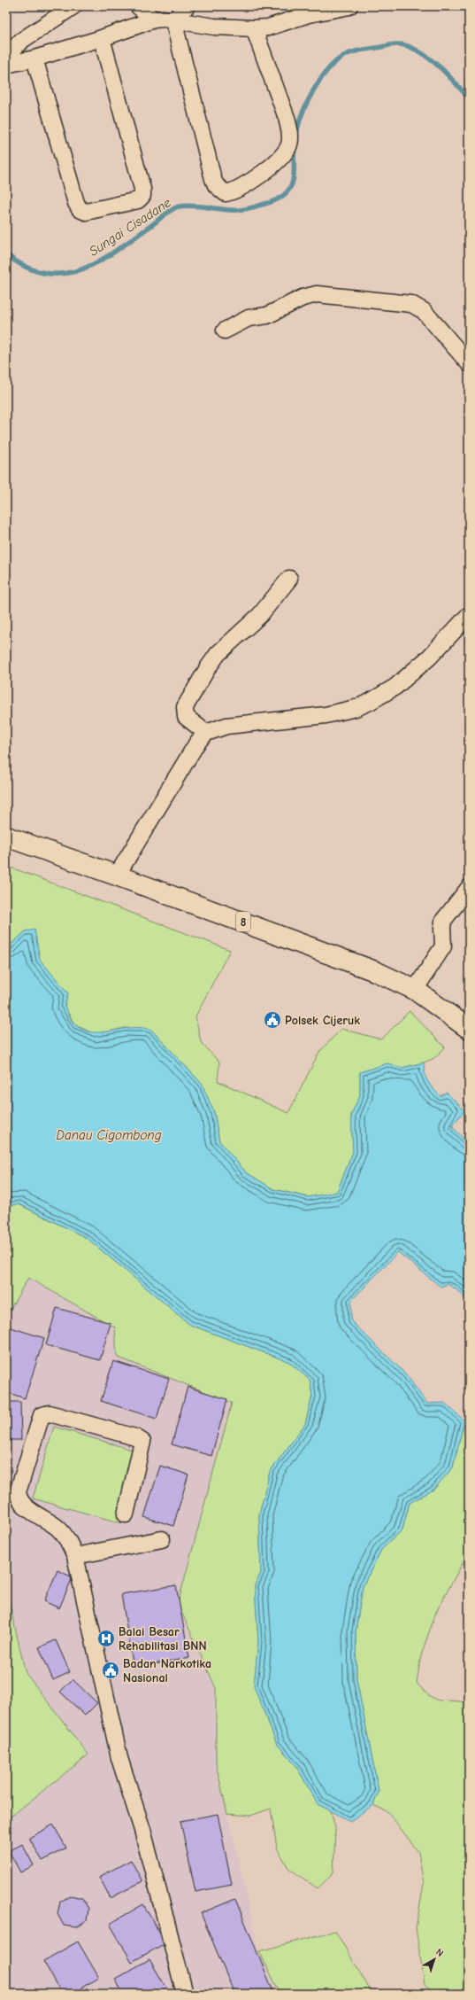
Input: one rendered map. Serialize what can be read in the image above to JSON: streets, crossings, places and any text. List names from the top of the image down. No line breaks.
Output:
{"streets":{"highway":["8"]},"water":["Sungai Cisadane","Danau Cigombong"],"places":{"public building":["Polsek Cijeruk","Badan Narkotika Nasional"],"hospital":["Balai Besar Rehabilitasi BNN"]},"north":"top right"}
